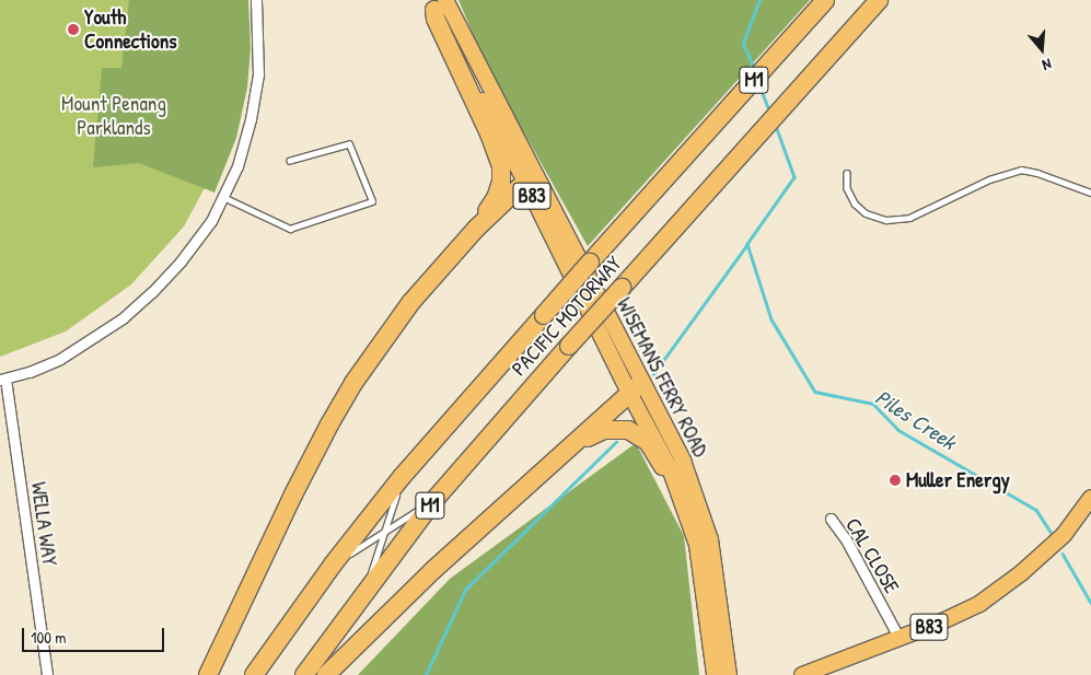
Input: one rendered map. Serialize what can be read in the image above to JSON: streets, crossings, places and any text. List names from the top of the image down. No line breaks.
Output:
{"streets":{"highway":["M1","PACIFIC MOTORWAY"],"main road":["B83","WISEMANS FERRY ROAD"],"street":["WELLA WAY","CAL CLOSE"]},"crossings":[["B83","CAL CLOSE"]],"water":["Piles Creek"],"parks":["Mount Penang Parklands"],"places":["Youth Connections","Muller Energy"],"scale_bar":"100 m","north":"bottom"}
